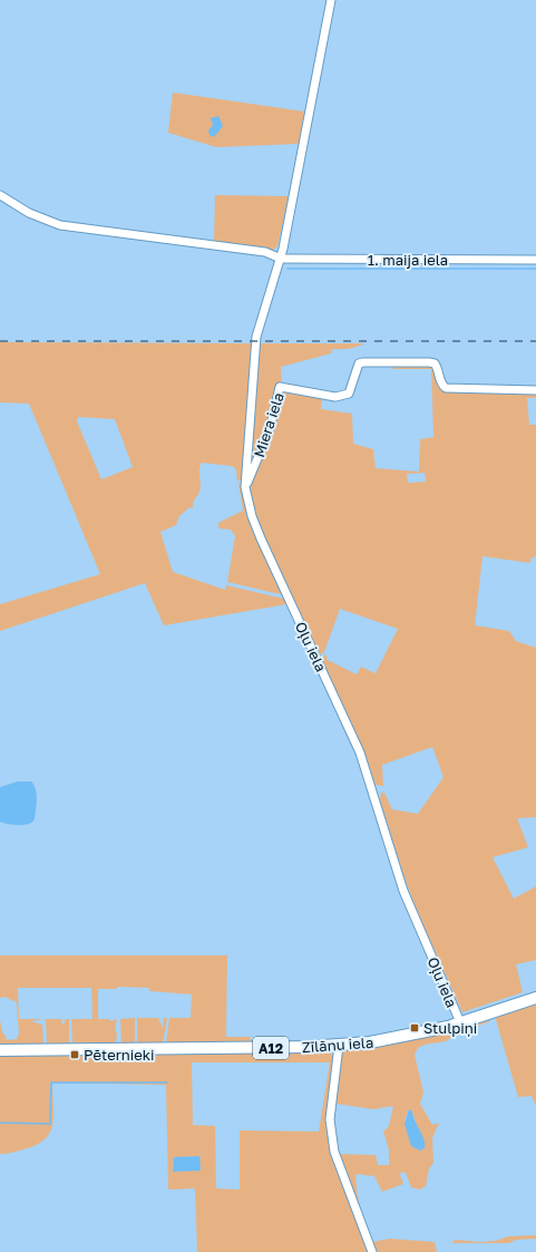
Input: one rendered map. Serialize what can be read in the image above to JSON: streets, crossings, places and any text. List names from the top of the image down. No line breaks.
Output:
{"streets":{"highway":["Zīlānu iela","A12"],"street":["1. maija iela","Miera iela","Oļu iela"]},"crossings":[["1. maija iela","Oļu iela"],["Miera iela","Oļu iela"],["Oļu iela","Zīlānu iela"]],"places":{"transit":["Stulpiņi","Pēternieki"]}}
